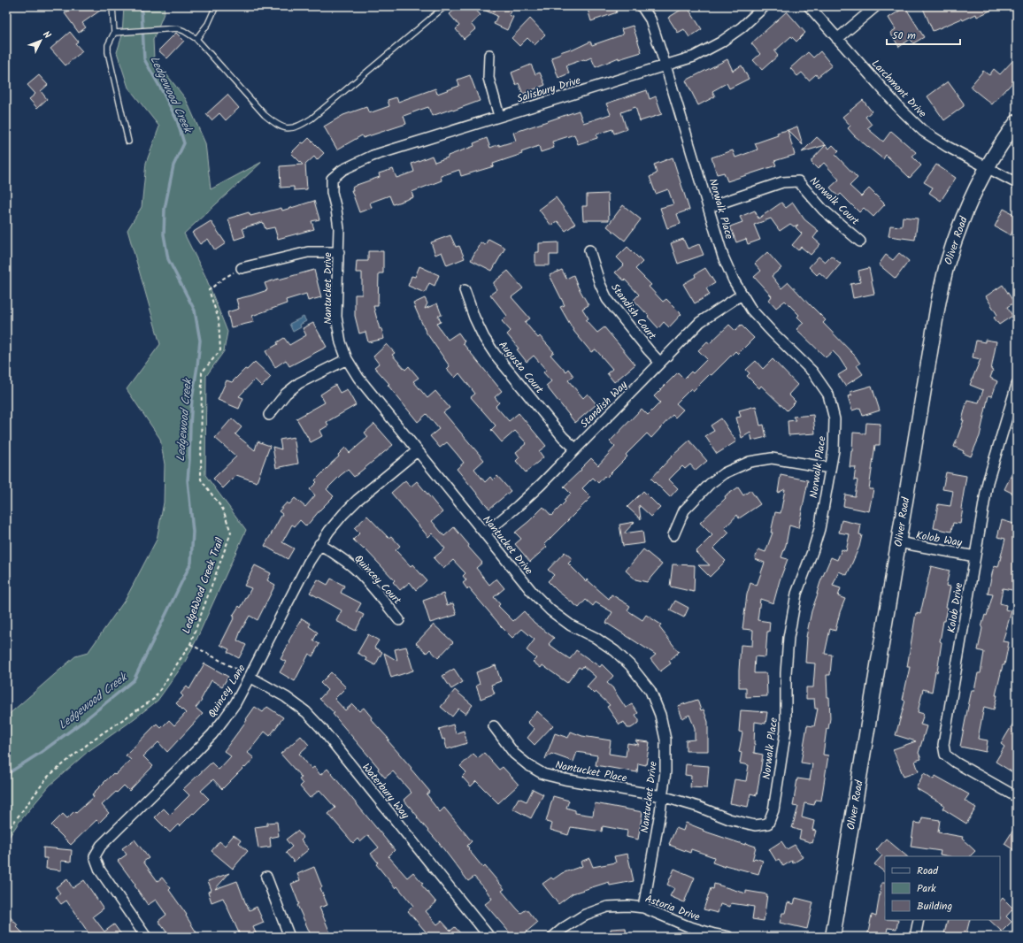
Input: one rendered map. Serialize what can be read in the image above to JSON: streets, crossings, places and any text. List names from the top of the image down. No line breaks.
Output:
{"streets":{"street":["Larchmont Drive","Salisbury Drive","Norwalk Court","Norwalk Place","Oliver Road","Nantucket Drive","Standish Court","Augusta Court","Standish Way","Kolob Way","Quincey Court","Kolob Drive","Quincey Lane","Nantucket Place","Waterbury Way","Astoria Drive"],"path":["LedgeWood Creek Trail"]},"crossings":[["Larchmont Drive","Oliver Road"],["Salisbury Drive","Norwalk Place"],["Salisbury Drive","Nantucket Drive"],["Norwalk Court","Norwalk Place"],["Norwalk Place","Nantucket Drive"],["Norwalk Place","Standish Way"],["Norwalk Place","Nantucket Place"],["Oliver Road","Kolob Way"],["Nantucket Drive","Standish Way"],["Nantucket Drive","Quincey Lane"],["Nantucket Drive","Nantucket Place"],["Nantucket Drive","Astoria Drive"],["Standish Court","Standish Way"],["Augusta Court","Standish Way"],["Kolob Way","Kolob Drive"],["Quincey Court","Quincey Lane"],["LedgeWood Creek Trail","Quincey Lane"],["LedgeWood Creek Trail","Waterbury Way"],["Quincey Lane","Waterbury Way"]],"water":["Ledgewood Creek"],"legend":["Road","Park","Building"],"scale_bar":"50 m","north":"top right"}
